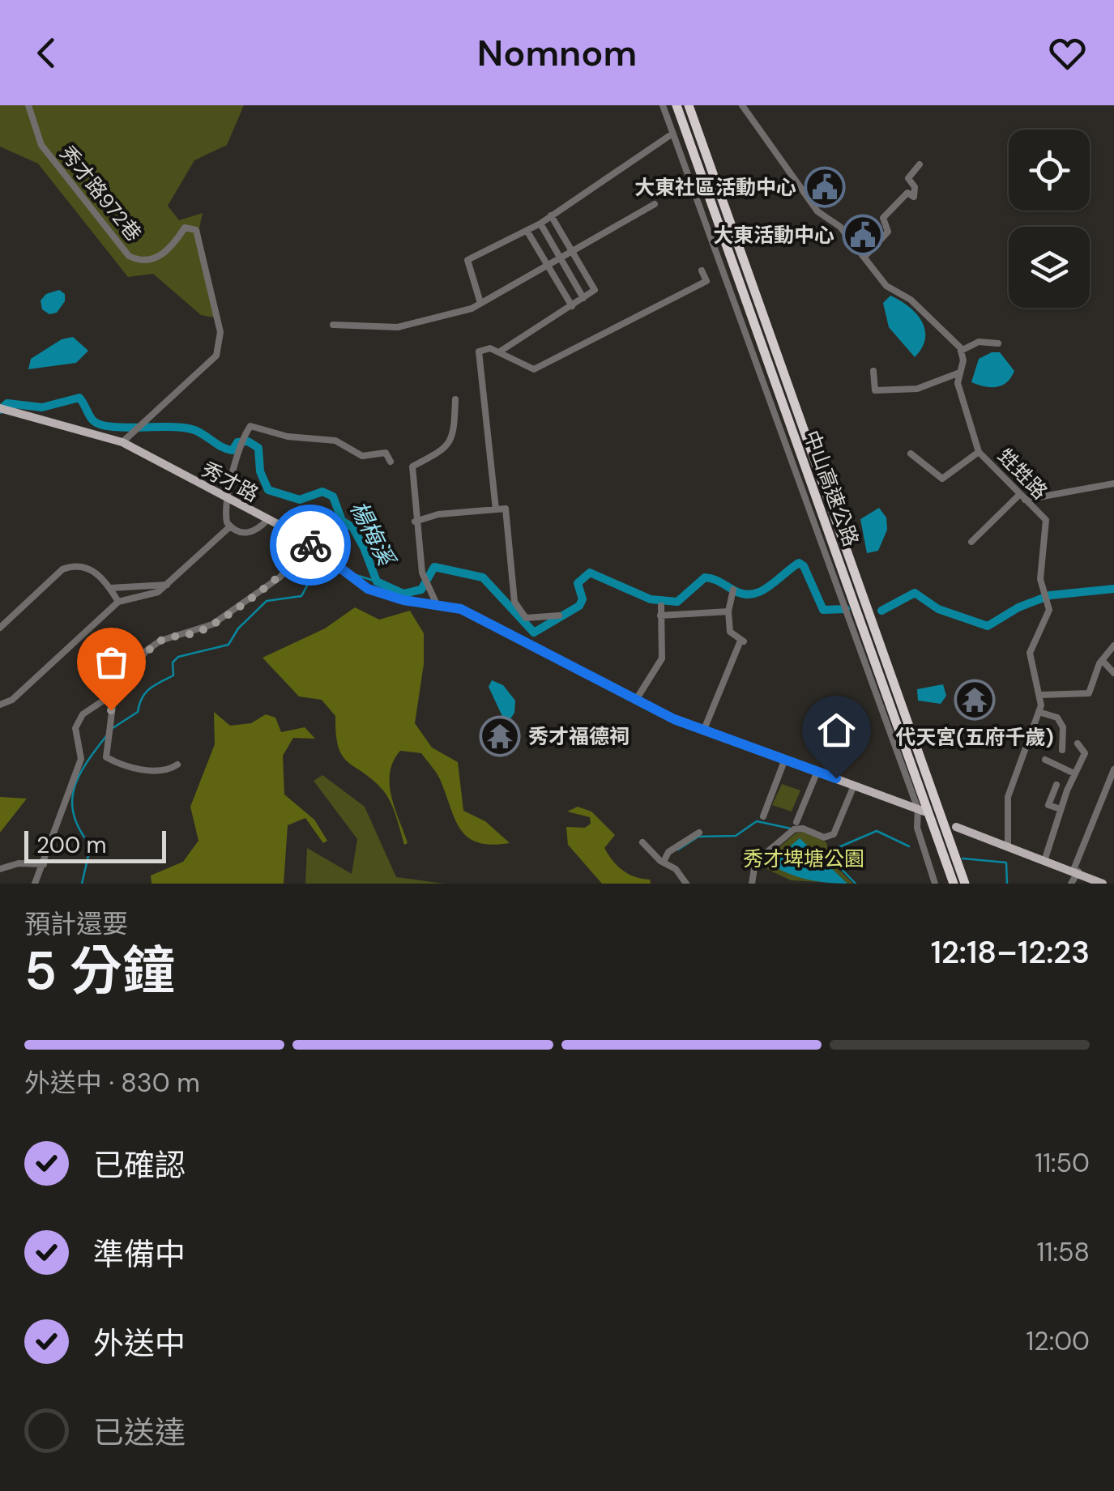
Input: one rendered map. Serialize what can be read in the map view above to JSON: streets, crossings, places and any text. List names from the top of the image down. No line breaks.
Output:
{"streets":{"highway":["中山高速公路"],"main road":["秀才路"],"street":["秀才路972巷","甡甡路"]},"crossings":[["秀才路972巷","秀才路"]],"water":["楊梅溪"],"parks":["秀才埤塘公園"],"places":{"public building":["大東社區活動中心","大東活動中心"],"temple":["代天宮(五府千歲)","秀才福德祠"]},"scale_bar":"200 m","page":{"header":"Nomnom","scale":"200 m","heading":["5 分鐘","預計還要","12:18–12:23"],"bar":"外送中 · 830 m","list":[["已確認","11:50"],["準備中","11:58"],["外送中","12:00"],"已送達"]}}
